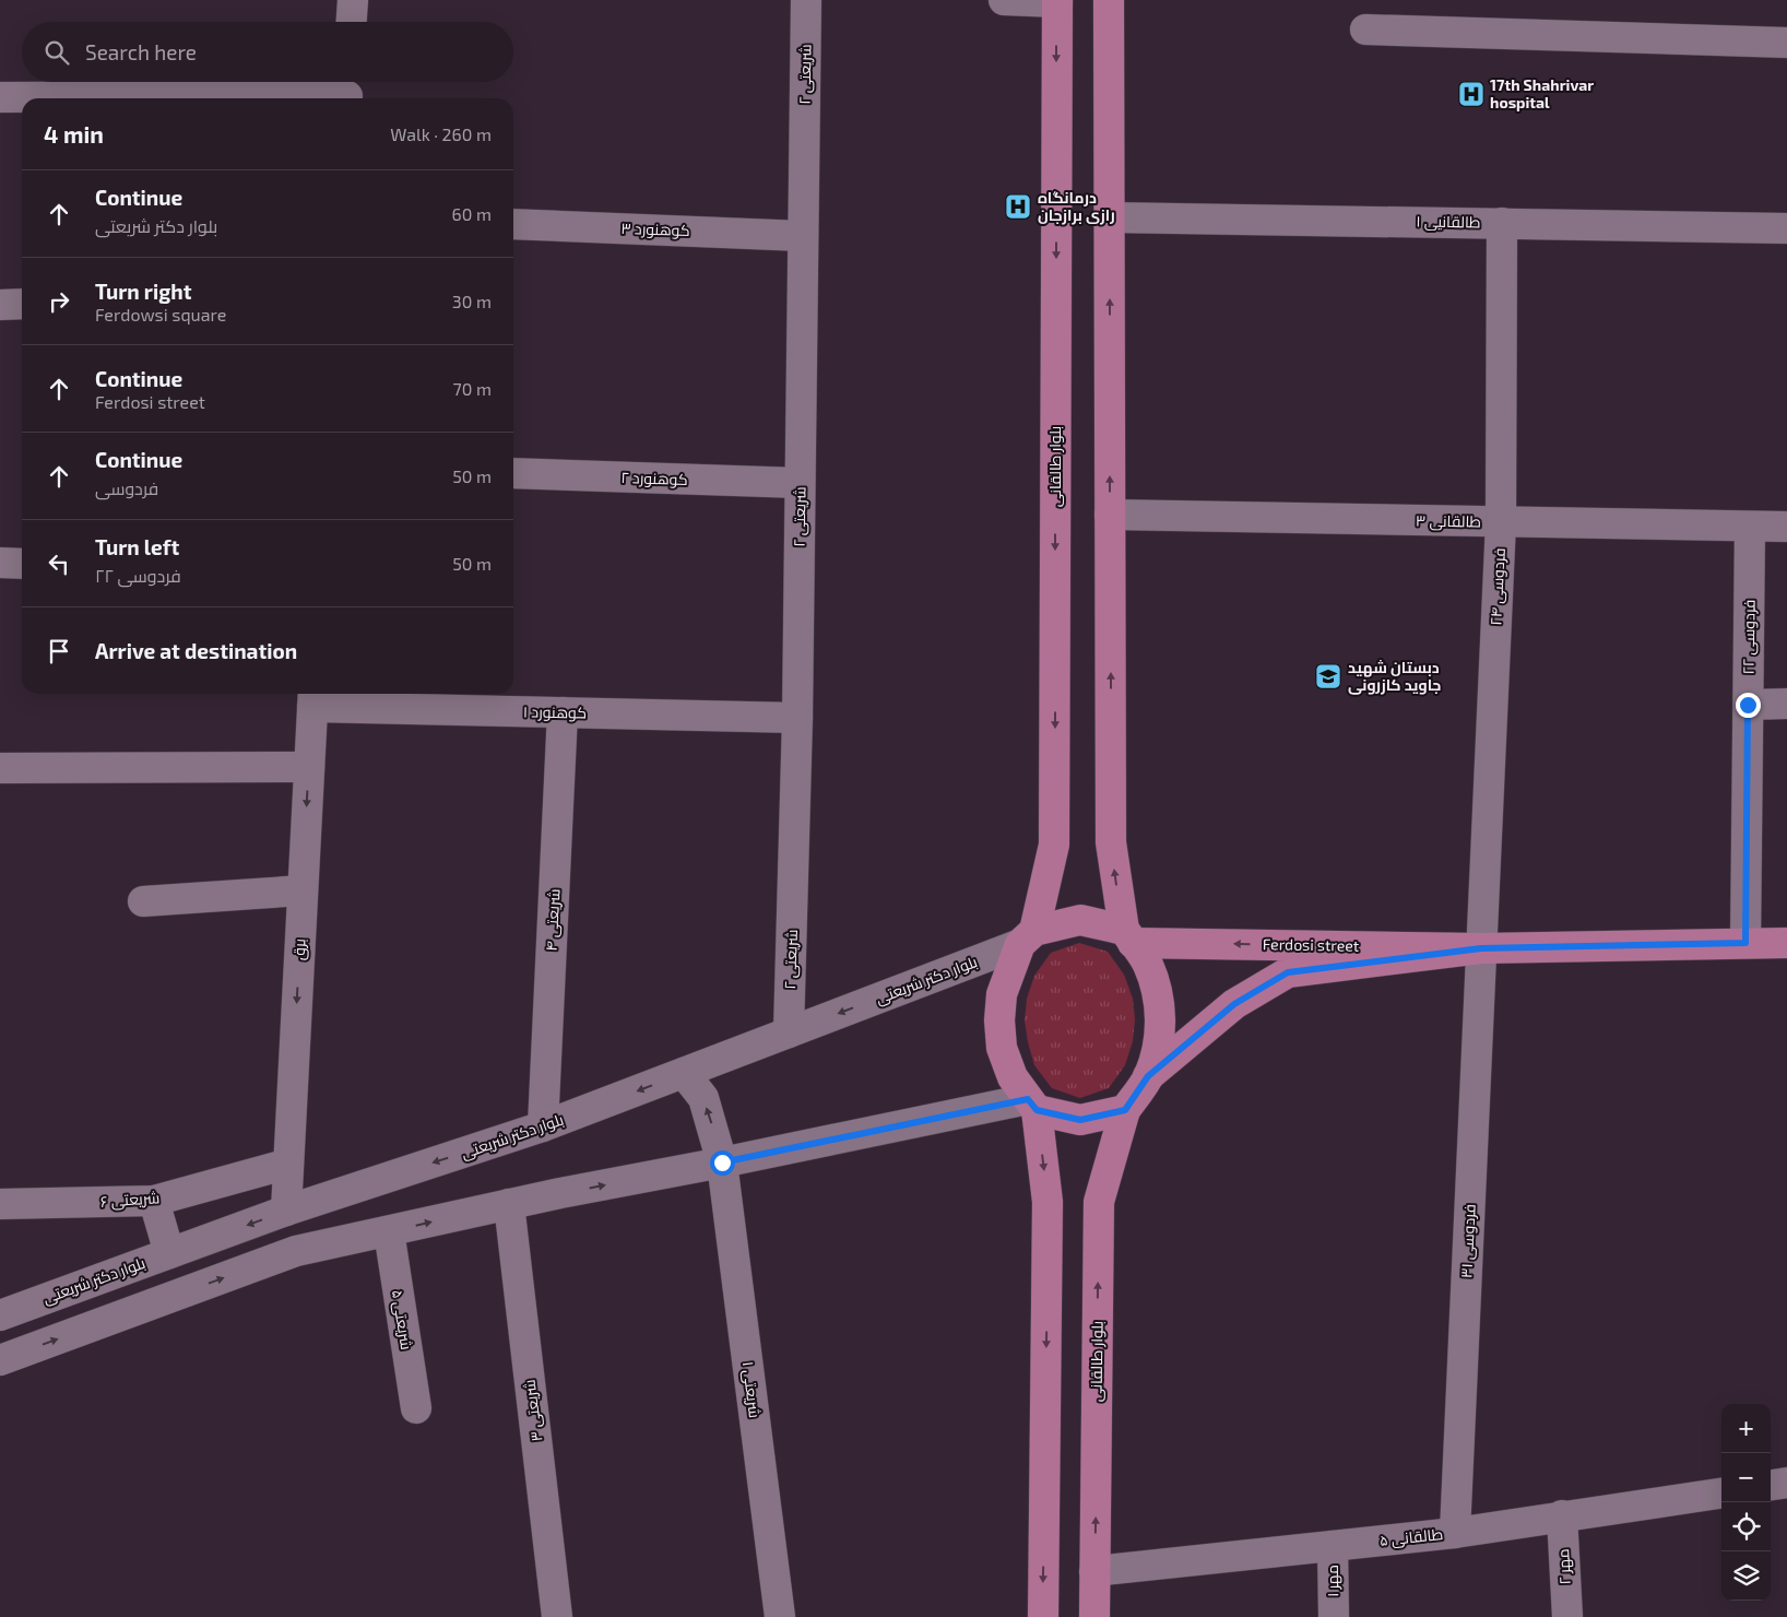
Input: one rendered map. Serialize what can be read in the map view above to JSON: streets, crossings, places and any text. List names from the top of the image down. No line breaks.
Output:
{"streets":{"main road":["بلوار طالقانی","Ferdosi street"],"street":["شریعتی ۲","طالقانیی ۱","کوهنورد ۳","کوهنورد ۲","طالقانی ۳","فردوسی ۲۴","فردوسی ۲۲","کوهنورد ۱","شریعتی ۴","برق","بلوار دکتر شریعتی","شریعتی ۶","فردوسی ۳۱","شریعتی ۵","شریعتی ۱","شریعتی ۳","طالقانی ۵","مهر ۲","مهر ۱"]},"crossings":[["شریعتی ۲","کوهنورد ۳"],["شریعتی ۲","کوهنورد ۲"],["شریعتی ۲","کوهنورد ۱"],["شریعتی ۲","بلوار دکتر شریعتی"],["طالقانیی ۱","فردوسی ۲۴"],["بلوار طالقانی","Ferdosi street"],["بلوار طالقانی","بلوار دکتر شریعتی"],["بلوار طالقانی","طالقانی ۵"],["طالقانی ۳","فردوسی ۲۴"],["طالقانی ۳","فردوسی ۲۲"],["فردوسی ۲۴","Ferdosi street"],["فردوسی ۲۴","فردوسی ۳۱"],["کوهنورد ۱","شریعتی ۴"],["کوهنورد ۱","برق"],["شریعتی ۴","بلوار دکتر شریعتی"],["Ferdosi street","بلوار دکتر شریعتی"],["Ferdosi street","فردوسی ۳۱"],["برق","بلوار دکتر شریعتی"],["برق","شریعتی ۶"],["بلوار دکتر شریعتی","شریعتی ۱"],["فردوسی ۳۱","طالقانی ۵"],["طالقانی ۵","مهر ۲"],["طالقانی ۵","مهر ۱"]],"one_way":["Ferdosi street","برق"],"places":{"hospital":["17th Shahrivar hospital","درمانگاه رازی برازجان"],"school or university":["دبستان شهید جاوید کازرونی"]},"page":{"search":"Search here","heading":["4 min","Walk · 260 m"],"list":[["Continue","بلوار دکتر شریعتی","60 m"],["Turn right","Ferdowsi square","30 m"],["Continue","Ferdosi street","70 m"],["Continue","فردوسی","50 m"],["Turn left","فردوسی ۲۲","50 m"],"Arrive at destination"],"map_buttons":["+","−"]}}
